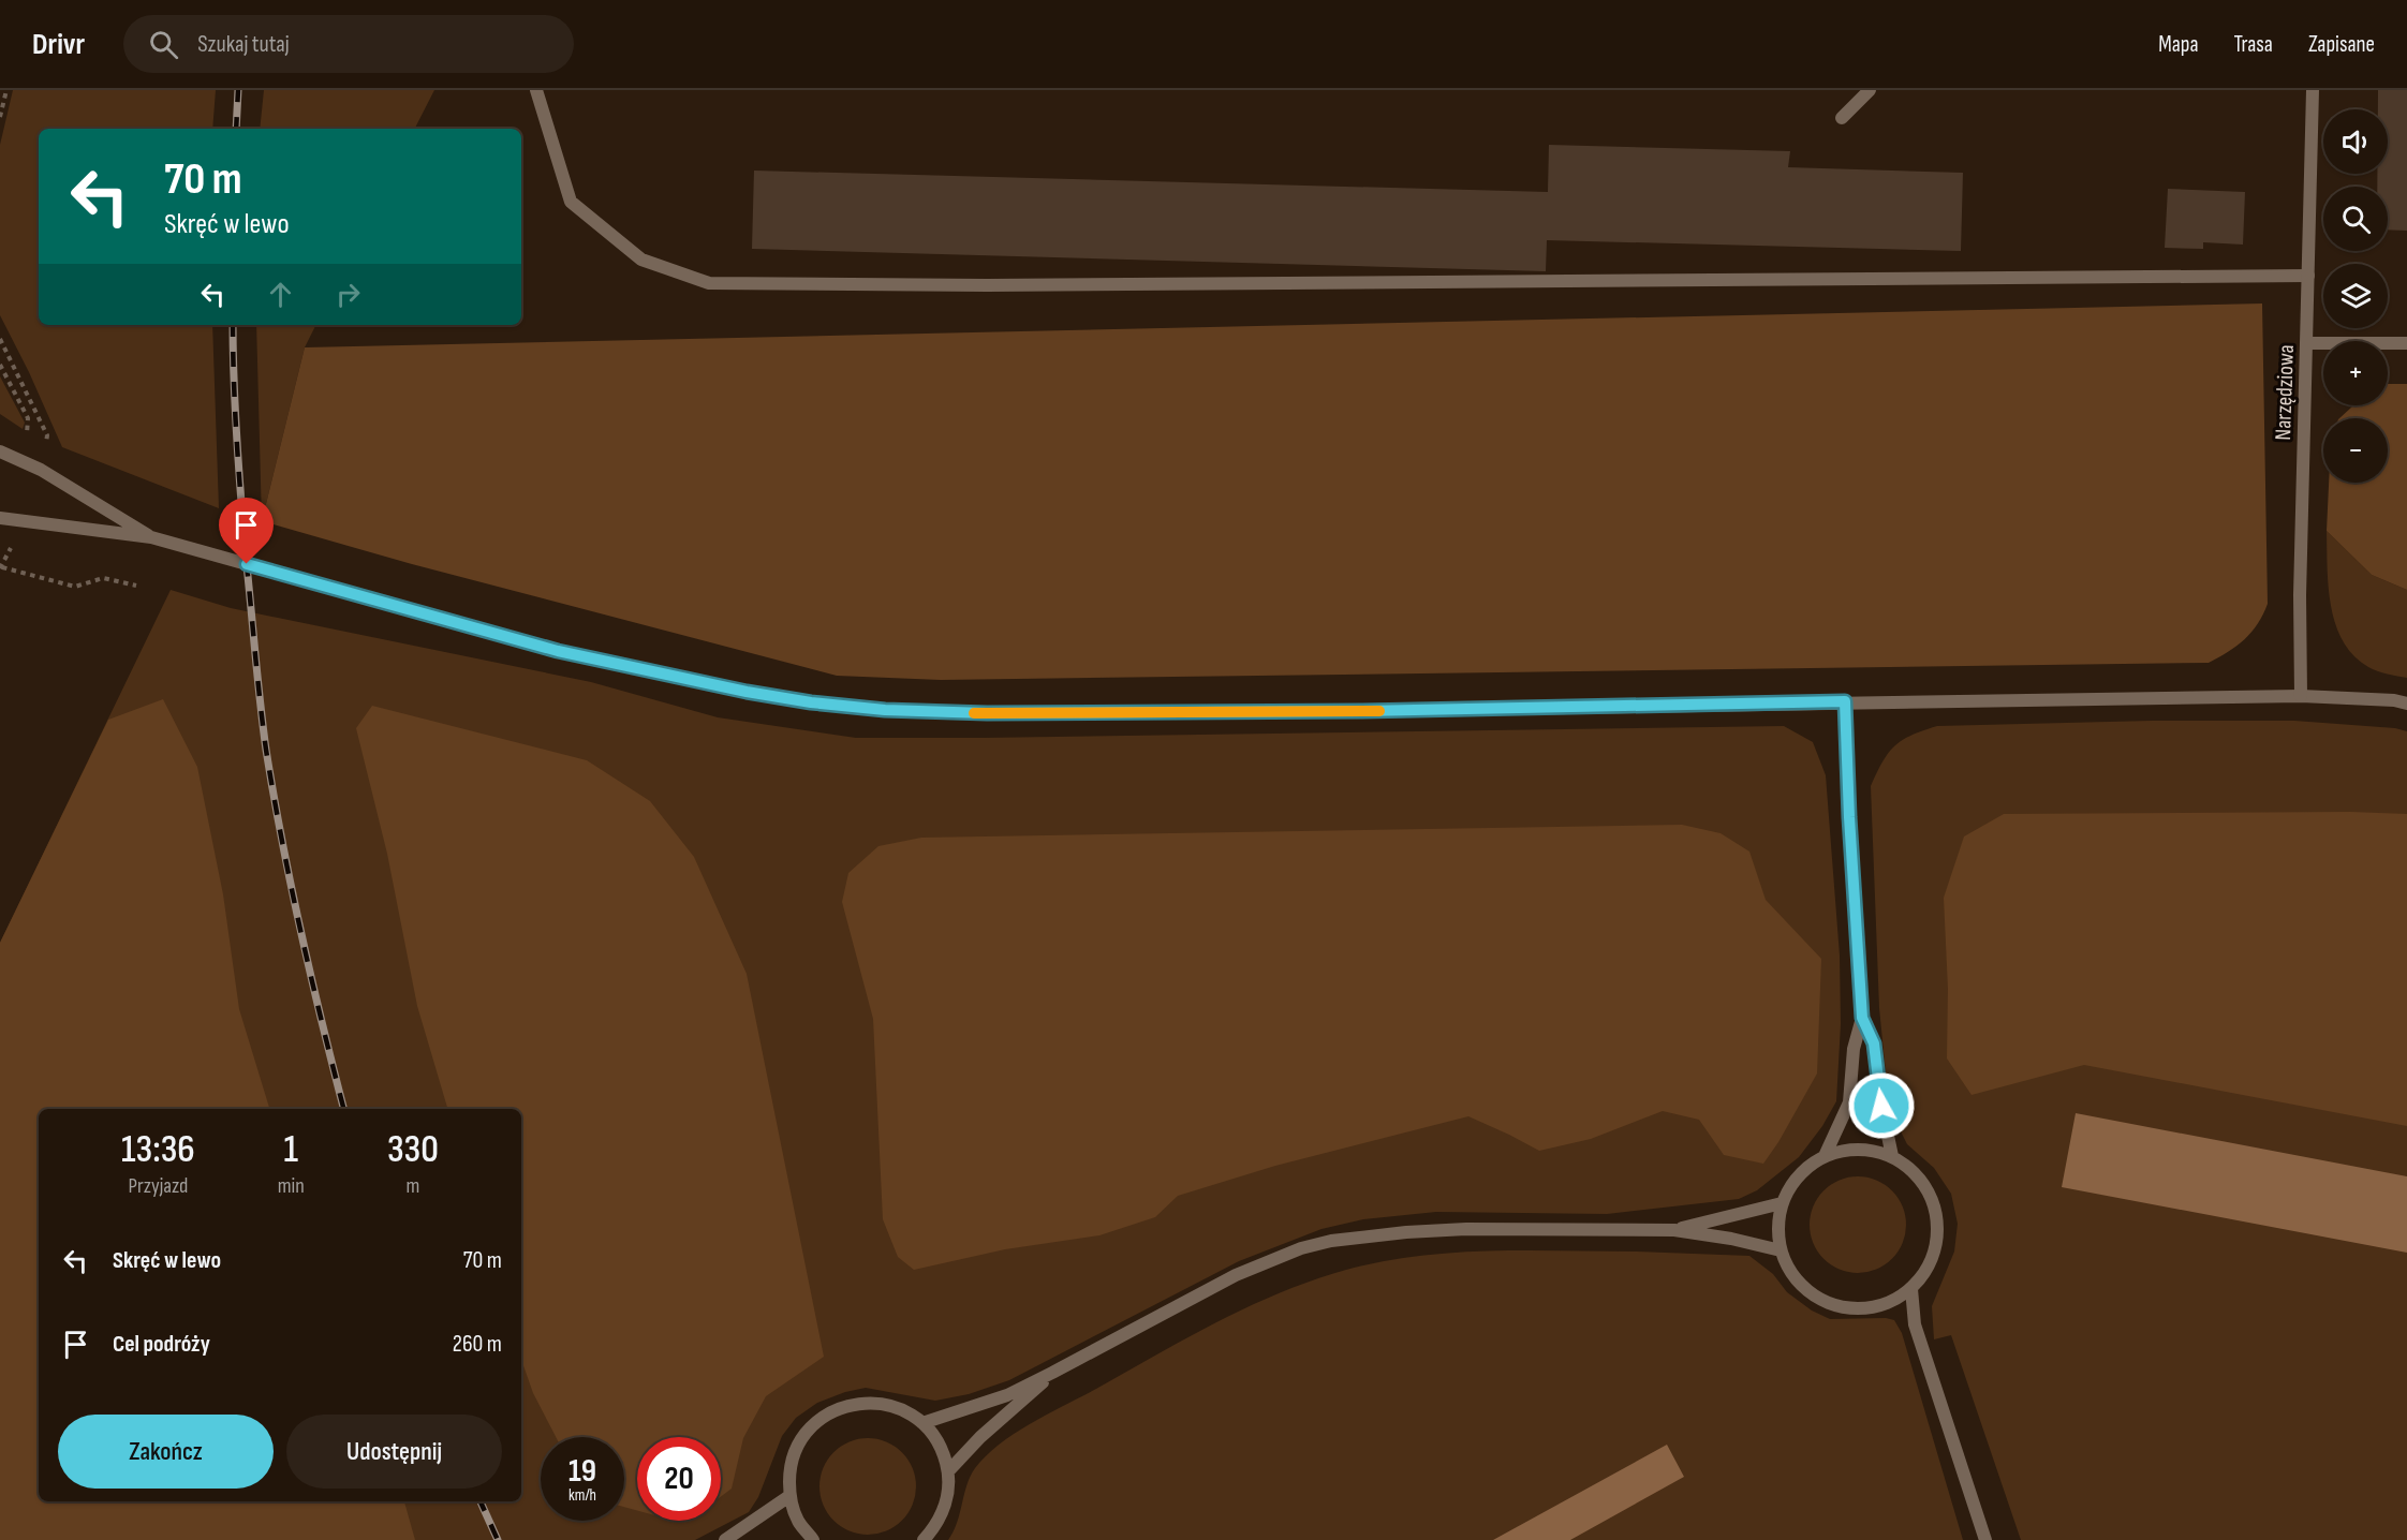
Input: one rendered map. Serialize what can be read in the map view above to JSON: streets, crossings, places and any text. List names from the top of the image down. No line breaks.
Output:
{"streets":{"street":["Narzędziowa"]},"page":{"header":"Drivr","search":"Szukaj tutaj","nav":["Mapa","Trasa","Zapisane"],"map_buttons":["+","−"],"turn":["70 m","Skręć w lewo"],"eta":["13:36","Przyjazd","1","min","330","m"],"list":[{"name":"Skręć w lewo","value":"70 m"},{"name":"Cel podróży","value":"260 m"}],"buttons":["Zakończ","Udostępnij"],"speed":"19 km/h","limit":"20"}}
